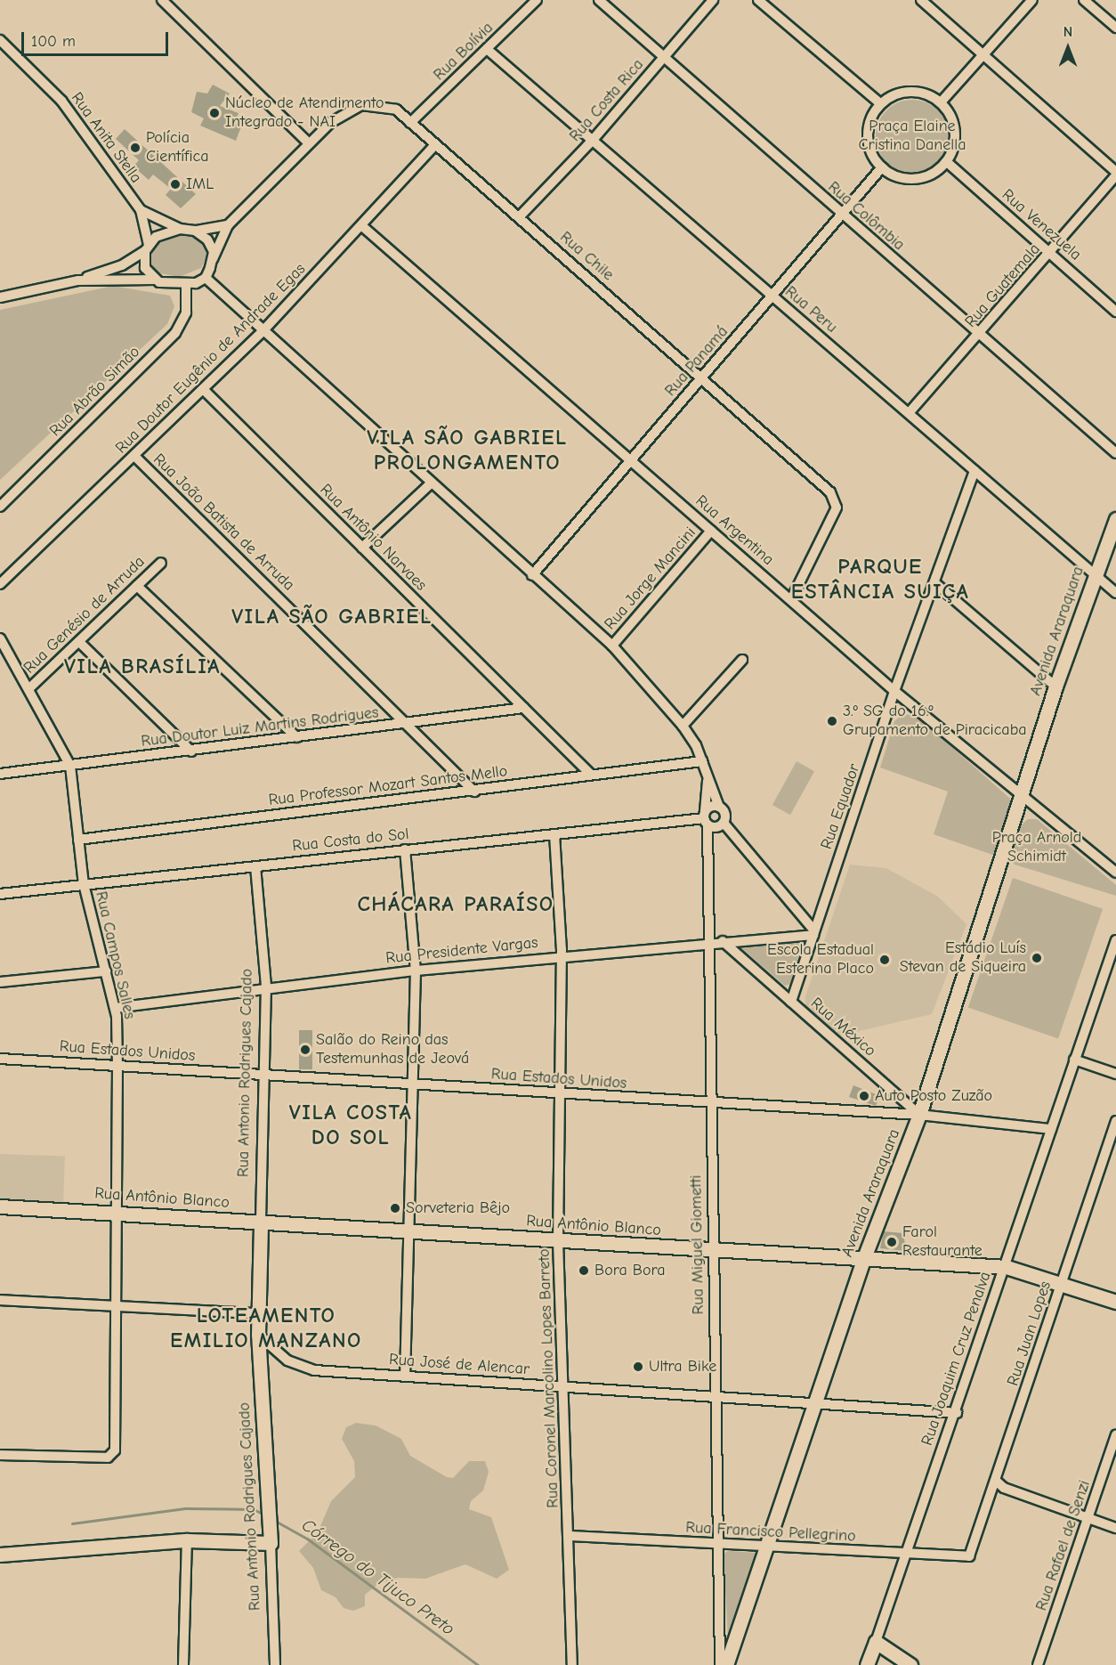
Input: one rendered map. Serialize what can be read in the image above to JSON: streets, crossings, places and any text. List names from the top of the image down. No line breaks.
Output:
{"streets":{"street":["Rua Bolívia","Rua Costa Rica","Rua Anita Stella","Rua Colômbia","Rua Venezuela","Rua Chile","Rua Guatemala","Rua Peru","Rua Doutor Eugênio de Andrade Egas","Rua Panamá","Rua Abrão Simão","Rua João Batista de Arruda","Rua Argentina","Rua Antônio Narvaes","Rua Jorge Mancini","Rua Genésio de Arruda","Avenida Araraquara","Rua Doutor Luiz Martins Rodrigues","Rua Professor Mozart Santos Mello","Rua Equador","Rua Costa do Sol","Rua Presidente Vargas","Rua Campos Salles","Rua México","Rua Estados Unidos","Rua Antonio Rodrigues Cajado","Rua Antônio Blanco","Rua Miguel Giometti","Rua Juan Lopes","Rua Joaquim Cruz Penalva","Rua José de Alencar","Rua Coronel Marcolino Lopes Barreto","Rua Francisco Pellegrino","Rua Rafael de Senzi"]},"crossings":[["Rua Bolívia","Rua Chile"],["Rua Bolívia","Rua Peru"],["Rua Costa Rica","Rua Colômbia"],["Rua Costa Rica","Rua Chile"],["Rua Costa Rica","Rua Peru"],["Rua Colômbia","Rua Guatemala"],["Rua Colômbia","Rua Panamá"],["Rua Venezuela","Rua Guatemala"],["Rua Venezuela","Rua Panamá"],["Rua Chile","Rua Doutor Eugênio de Andrade Egas"],["Rua Chile","Rua Panamá"],["Rua Chile","Rua Abrão Simão"],["Rua Chile","Rua Argentina"],["Rua Chile","Rua Miguel Giometti"],["Rua Guatemala","Rua Peru"],["Rua Peru","Rua Panamá"],["Rua Peru","Avenida Araraquara"],["Rua Peru","Rua Equador"],["Rua Doutor Eugênio de Andrade Egas","Rua João Batista de Arruda"],["Rua Doutor Eugênio de Andrade Egas","Rua Argentina"],["Rua Doutor Eugênio de Andrade Egas","Rua Antônio Narvaes"],["Rua Doutor Eugênio de Andrade Egas","Rua Miguel Giometti"],["Rua Panamá","Rua Argentina"],["Rua Panamá","Rua Miguel Giometti"],["Rua Abrão Simão","Rua Miguel Giometti"],["Rua João Batista de Arruda","Rua Doutor Luiz Martins Rodrigues"],["Rua João Batista de Arruda","Rua Professor Mozart Santos Mello"],["Rua Argentina","Rua Jorge Mancini"],["Rua Argentina","Avenida Araraquara"],["Rua Argentina","Rua Equador"],["Rua Antônio Narvaes","Rua Doutor Luiz Martins Rodrigues"],["Rua Antônio Narvaes","Rua Professor Mozart Santos Mello"],["Rua Jorge Mancini","Rua Miguel Giometti"],["Rua Genésio de Arruda","Rua Campos Salles"],["Avenida Araraquara","Rua México"],["Avenida Araraquara","Rua Estados Unidos"],["Avenida Araraquara","Rua Antônio Blanco"],["Avenida Araraquara","Rua José de Alencar"],["Avenida Araraquara","Rua Francisco Pellegrino"],["Rua Doutor Luiz Martins Rodrigues","Rua Campos Salles"],["Rua Professor Mozart Santos Mello","Rua Campos Salles"],["Rua Professor Mozart Santos Mello","Rua Miguel Giometti"],["Rua Equador","Rua Presidente Vargas"],["Rua Equador","Rua México"],["Rua Costa do Sol","Rua Campos Salles"],["Rua Costa do Sol","Rua Antonio Rodrigues Cajado"],["Rua Costa do Sol","Rua Miguel Giometti"],["Rua Costa do Sol","Rua Coronel Marcolino Lopes Barreto"],["Rua Presidente Vargas","Rua Campos Salles"],["Rua Presidente Vargas","Rua México"],["Rua Presidente Vargas","Rua Antonio Rodrigues Cajado"],["Rua Presidente Vargas","Rua Miguel Giometti"],["Rua Presidente Vargas","Rua Coronel Marcolino Lopes Barreto"],["Rua Campos Salles","Rua Estados Unidos"],["Rua Campos Salles","Rua Antônio Blanco"],["Rua México","Rua Estados Unidos"],["Rua Estados Unidos","Rua Antonio Rodrigues Cajado"],["Rua Estados Unidos","Rua Miguel Giometti"],["Rua Estados Unidos","Rua Joaquim Cruz Penalva"],["Rua Estados Unidos","Rua Coronel Marcolino Lopes Barreto"],["Rua Antonio Rodrigues Cajado","Rua Antônio Blanco"],["Rua Antonio Rodrigues Cajado","Rua José de Alencar"],["Rua Antônio Blanco","Rua Miguel Giometti"],["Rua Antônio Blanco","Rua Juan Lopes"],["Rua Antônio Blanco","Rua Joaquim Cruz Penalva"],["Rua Antônio Blanco","Rua Coronel Marcolino Lopes Barreto"],["Rua Miguel Giometti","Rua José de Alencar"],["Rua Miguel Giometti","Rua Francisco Pellegrino"],["Rua Juan Lopes","Rua Francisco Pellegrino"],["Rua Joaquim Cruz Penalva","Rua José de Alencar"],["Rua Joaquim Cruz Penalva","Rua Francisco Pellegrino"],["Rua José de Alencar","Rua Coronel Marcolino Lopes Barreto"],["Rua Coronel Marcolino Lopes Barreto","Rua Francisco Pellegrino"]],"districts":["VILA SÃO GABRIEL PROLONGAMENTO","PARQUE ESTÂNCIA SUIÇA","VILA SÃO GABRIEL","VILA BRASÍLIA","CHÁCARA PARAÍSO","VILA COSTA DO SOL","LOTEAMENTO EMILIO MANZANO"],"water":["Córrego do Tijuco Preto"],"parks":["Praça Elaine Cristina Danella","Praça Arnold Schimidt"],"places":["Núcleo de Atendimento Integrado - NAI","Polícia Científica","IML","3.º SG do 16.º Grupamento de Piracicaba","Estádio Luís Stevan de Siqueira","Escola Estadual Esterina Placo","Salão do Reino das Testemunhas de Jeová","Auto Posto Zuzão","Sorveteria Bêjo","Farol Restaurante","Bora Bora","Ultra Bike"],"scale_bar":"100 m","north":"top"}
